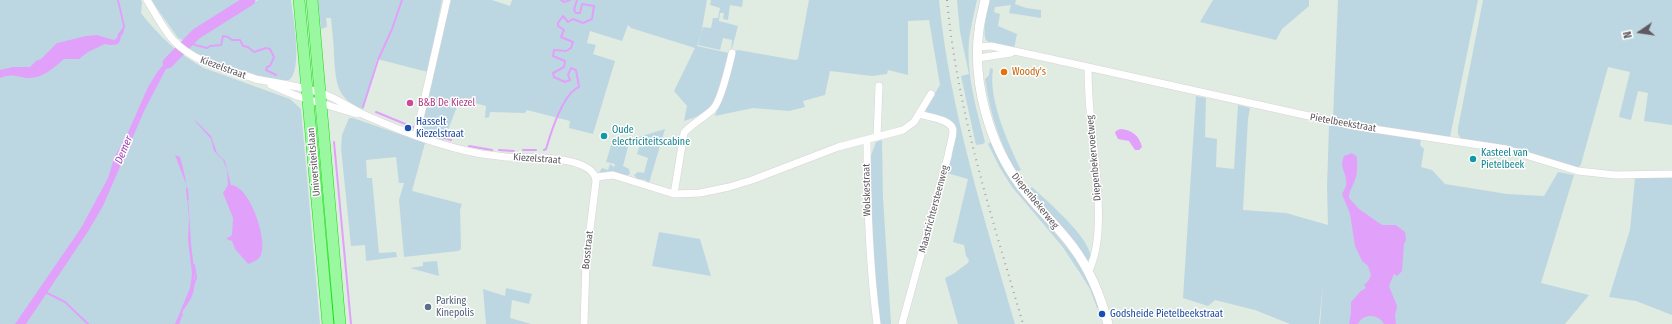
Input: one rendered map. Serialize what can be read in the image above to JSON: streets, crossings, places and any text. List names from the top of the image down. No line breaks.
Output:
{"streets":{"highway":["Universiteitslaan"],"main road":["Diepenbekerweg"],"street":["Kiezelstraat","Pietelbeekstraat","Diepenbekervoetweg","Wolskestraat","Maastrichtersteenweg","Bosstraat"]},"crossings":[["Kiezelstraat","Universiteitslaan"],["Kiezelstraat","Bosstraat"],["Pietelbeekstraat","Diepenbekervoetweg"],["Pietelbeekstraat","Diepenbekerweg"],["Diepenbekervoetweg","Diepenbekerweg"]],"water":["Demer"],"places":["Woody's","B&B De Kiezel","Hasselt Kiezelstraat","Oude electriciteitscabine","Kasteel van Pietelbeek","Parking Kinepolis","Godsheide Pietelbeekstraat"],"north":"left"}
